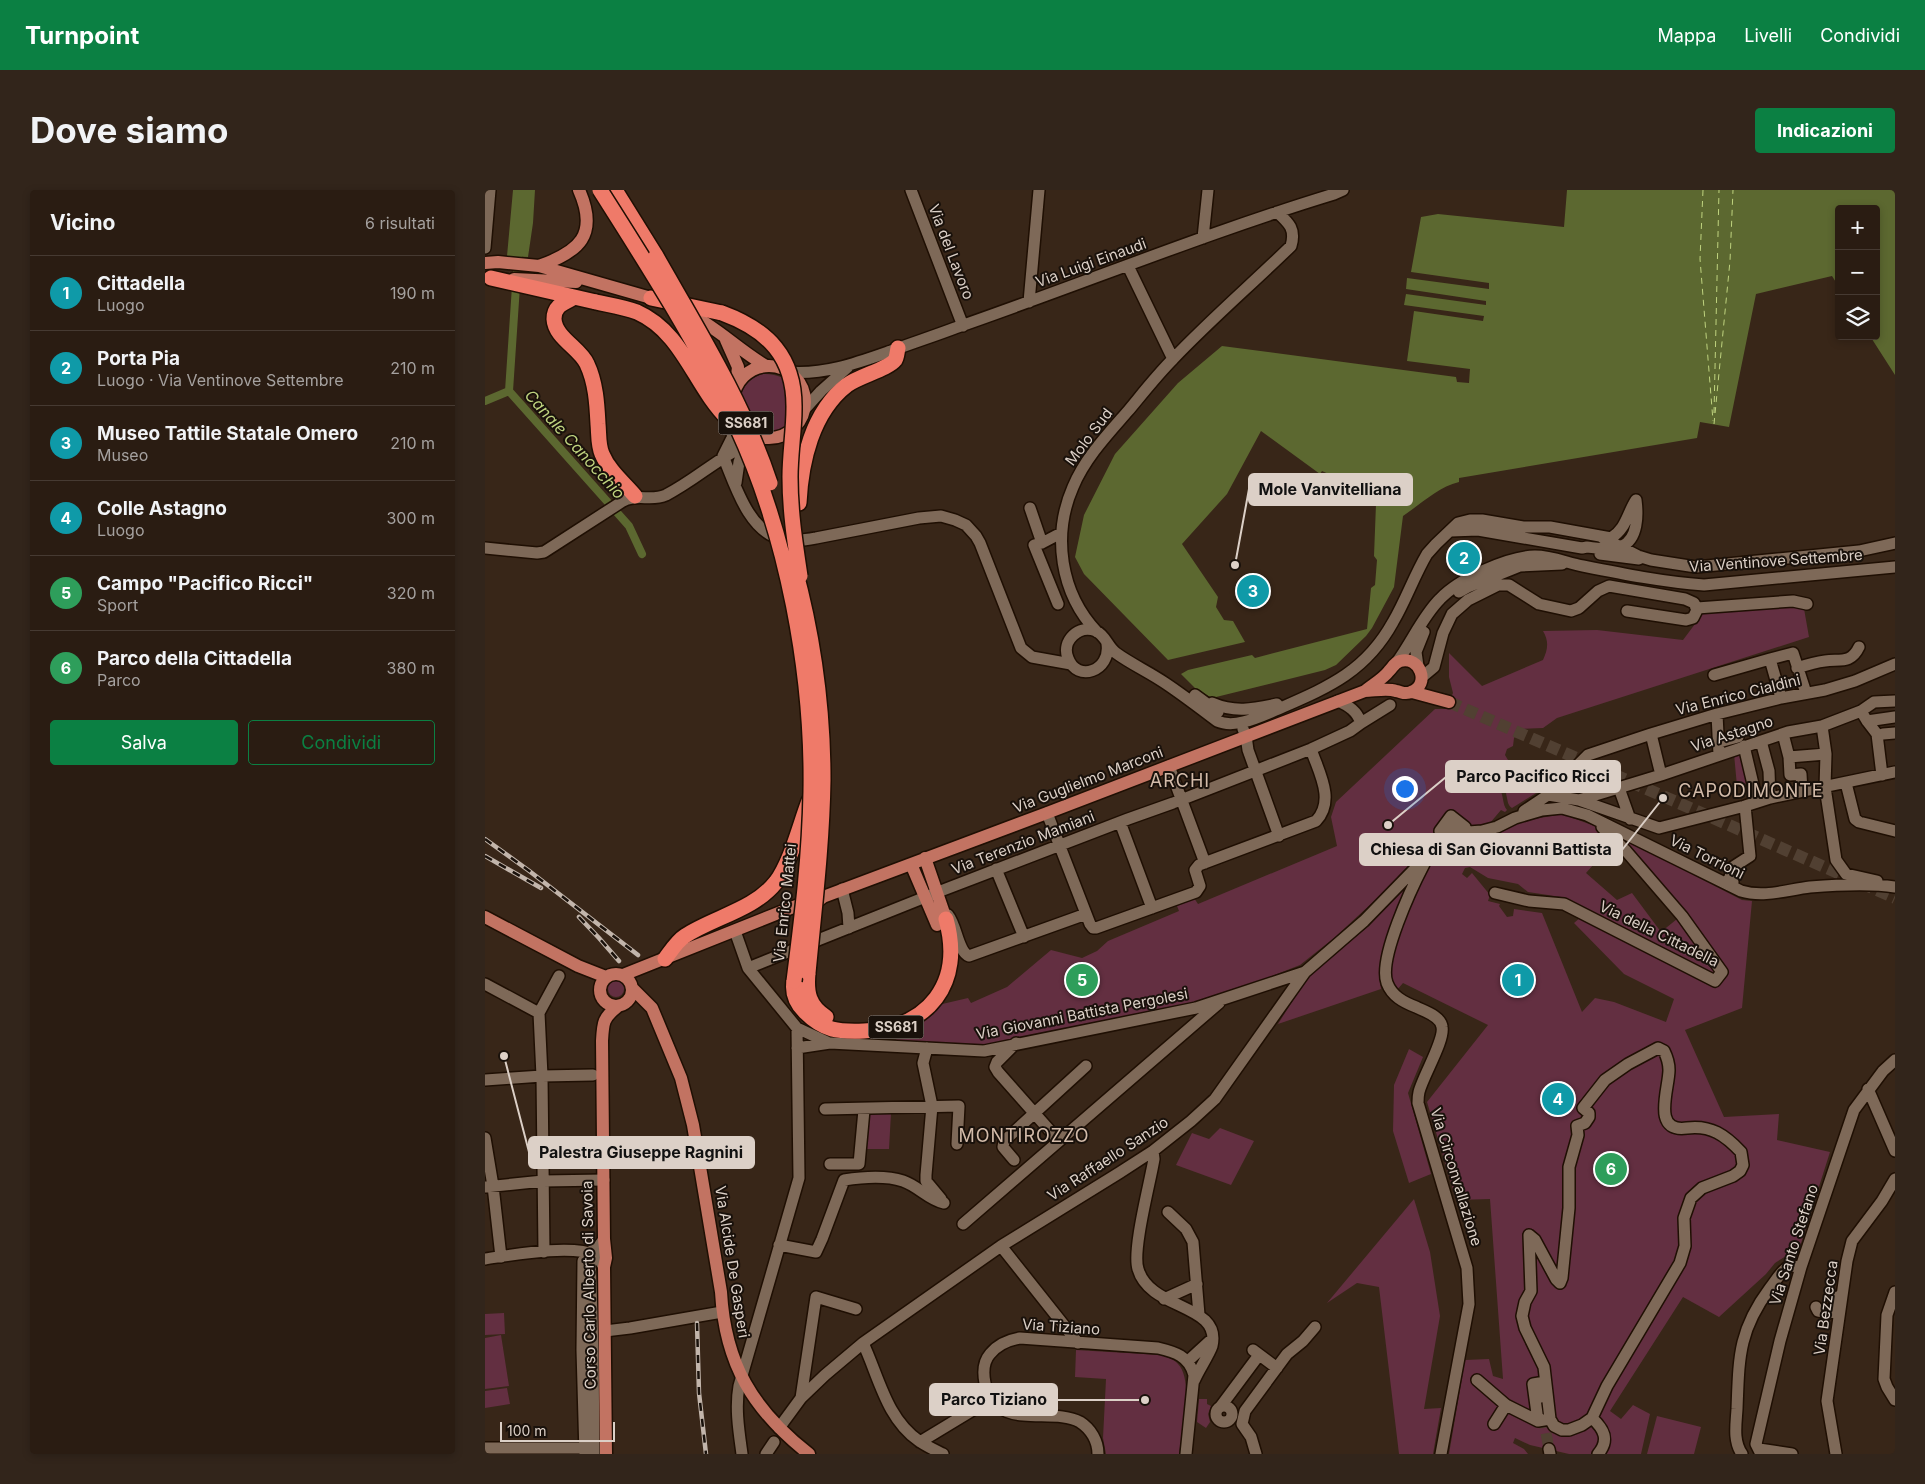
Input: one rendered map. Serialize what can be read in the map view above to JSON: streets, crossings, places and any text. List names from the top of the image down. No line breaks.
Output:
{"streets":{"highway":["SS681","Via Enrico Mattei"],"main road":["Via Guglielmo Marconi","Via Alcide De Gasperi","Corso Carlo Alberto di Savoia"],"street":["Via del Lavoro","Via Luigi Einaudi","Molo Sud","Via Ventinove Settembre","Via Enrico Cialdini","Via Astagno","Via Terenzio Mamiani","Via Torrioni","Via della Cittadella","Via Giovanni Battista Pergolesi","Via Raffaello Sanzio","Via Circonvallazione","Via Santo Stefano","Via Bezzecca","Via Tiziano"]},"crossings":[["Via del Lavoro","Via Luigi Einaudi"],["Via Luigi Einaudi","Molo Sud"],["Via Luigi Einaudi","Via Enrico Mattei"],["SS681","Via Guglielmo Marconi"],["SS681","Via Enrico Mattei"],["Molo Sud","Via Guglielmo Marconi"],["Via Ventinove Settembre","Via Guglielmo Marconi"],["Via Guglielmo Marconi","Via Alcide De Gasperi"],["Via Guglielmo Marconi","Corso Carlo Alberto di Savoia"],["Via Terenzio Mamiani","Via Enrico Mattei"],["Via Torrioni","Via della Cittadella"],["Via Torrioni","Via Raffaello Sanzio"],["Via Giovanni Battista Pergolesi","Via Raffaello Sanzio"],["Via Raffaello Sanzio","Via Circonvallazione"],["Via Raffaello Sanzio","Via Alcide De Gasperi"],["Via Alcide De Gasperi","Corso Carlo Alberto di Savoia"]],"districts":["ARCHI","CAPODIMONTE","MONTIROZZO"],"water":["Canale Canocchio"],"places":["Mole Vanvitelliana","Chiesa di San Giovanni Battista","Parco Pacifico Ricci","Palestra Giuseppe Ragnini","Parco Tiziano"],"scale_bar":"100 m","page":{"header":"Turnpoint","nav":["Mappa","Livelli","Condividi"],"buttons":["Indicazioni",["Salva","Condividi"]],"title":"Dove siamo","heading":["Vicino","6 risultati"],"map_buttons":["+","−"],"list":[{"mark":"1","name":"Cittadella","note":"Luogo","value":"190 m"},{"mark":"2","name":"Porta Pia","note":"Luogo · Via Ventinove Settembre","value":"210 m"},{"mark":"3","name":"Museo Tattile Statale Omero","note":"Museo","value":"210 m"},{"mark":"4","name":"Colle Astagno","note":"Luogo","value":"300 m"},{"mark":"5","name":"Campo \"Pacifico Ricci\"","note":"Sport","value":"320 m"},{"mark":"6","name":"Parco della Cittadella","note":"Parco","value":"380 m"}],"pins":["2","3","1","5","4","6"],"scale":"100 m"}}
